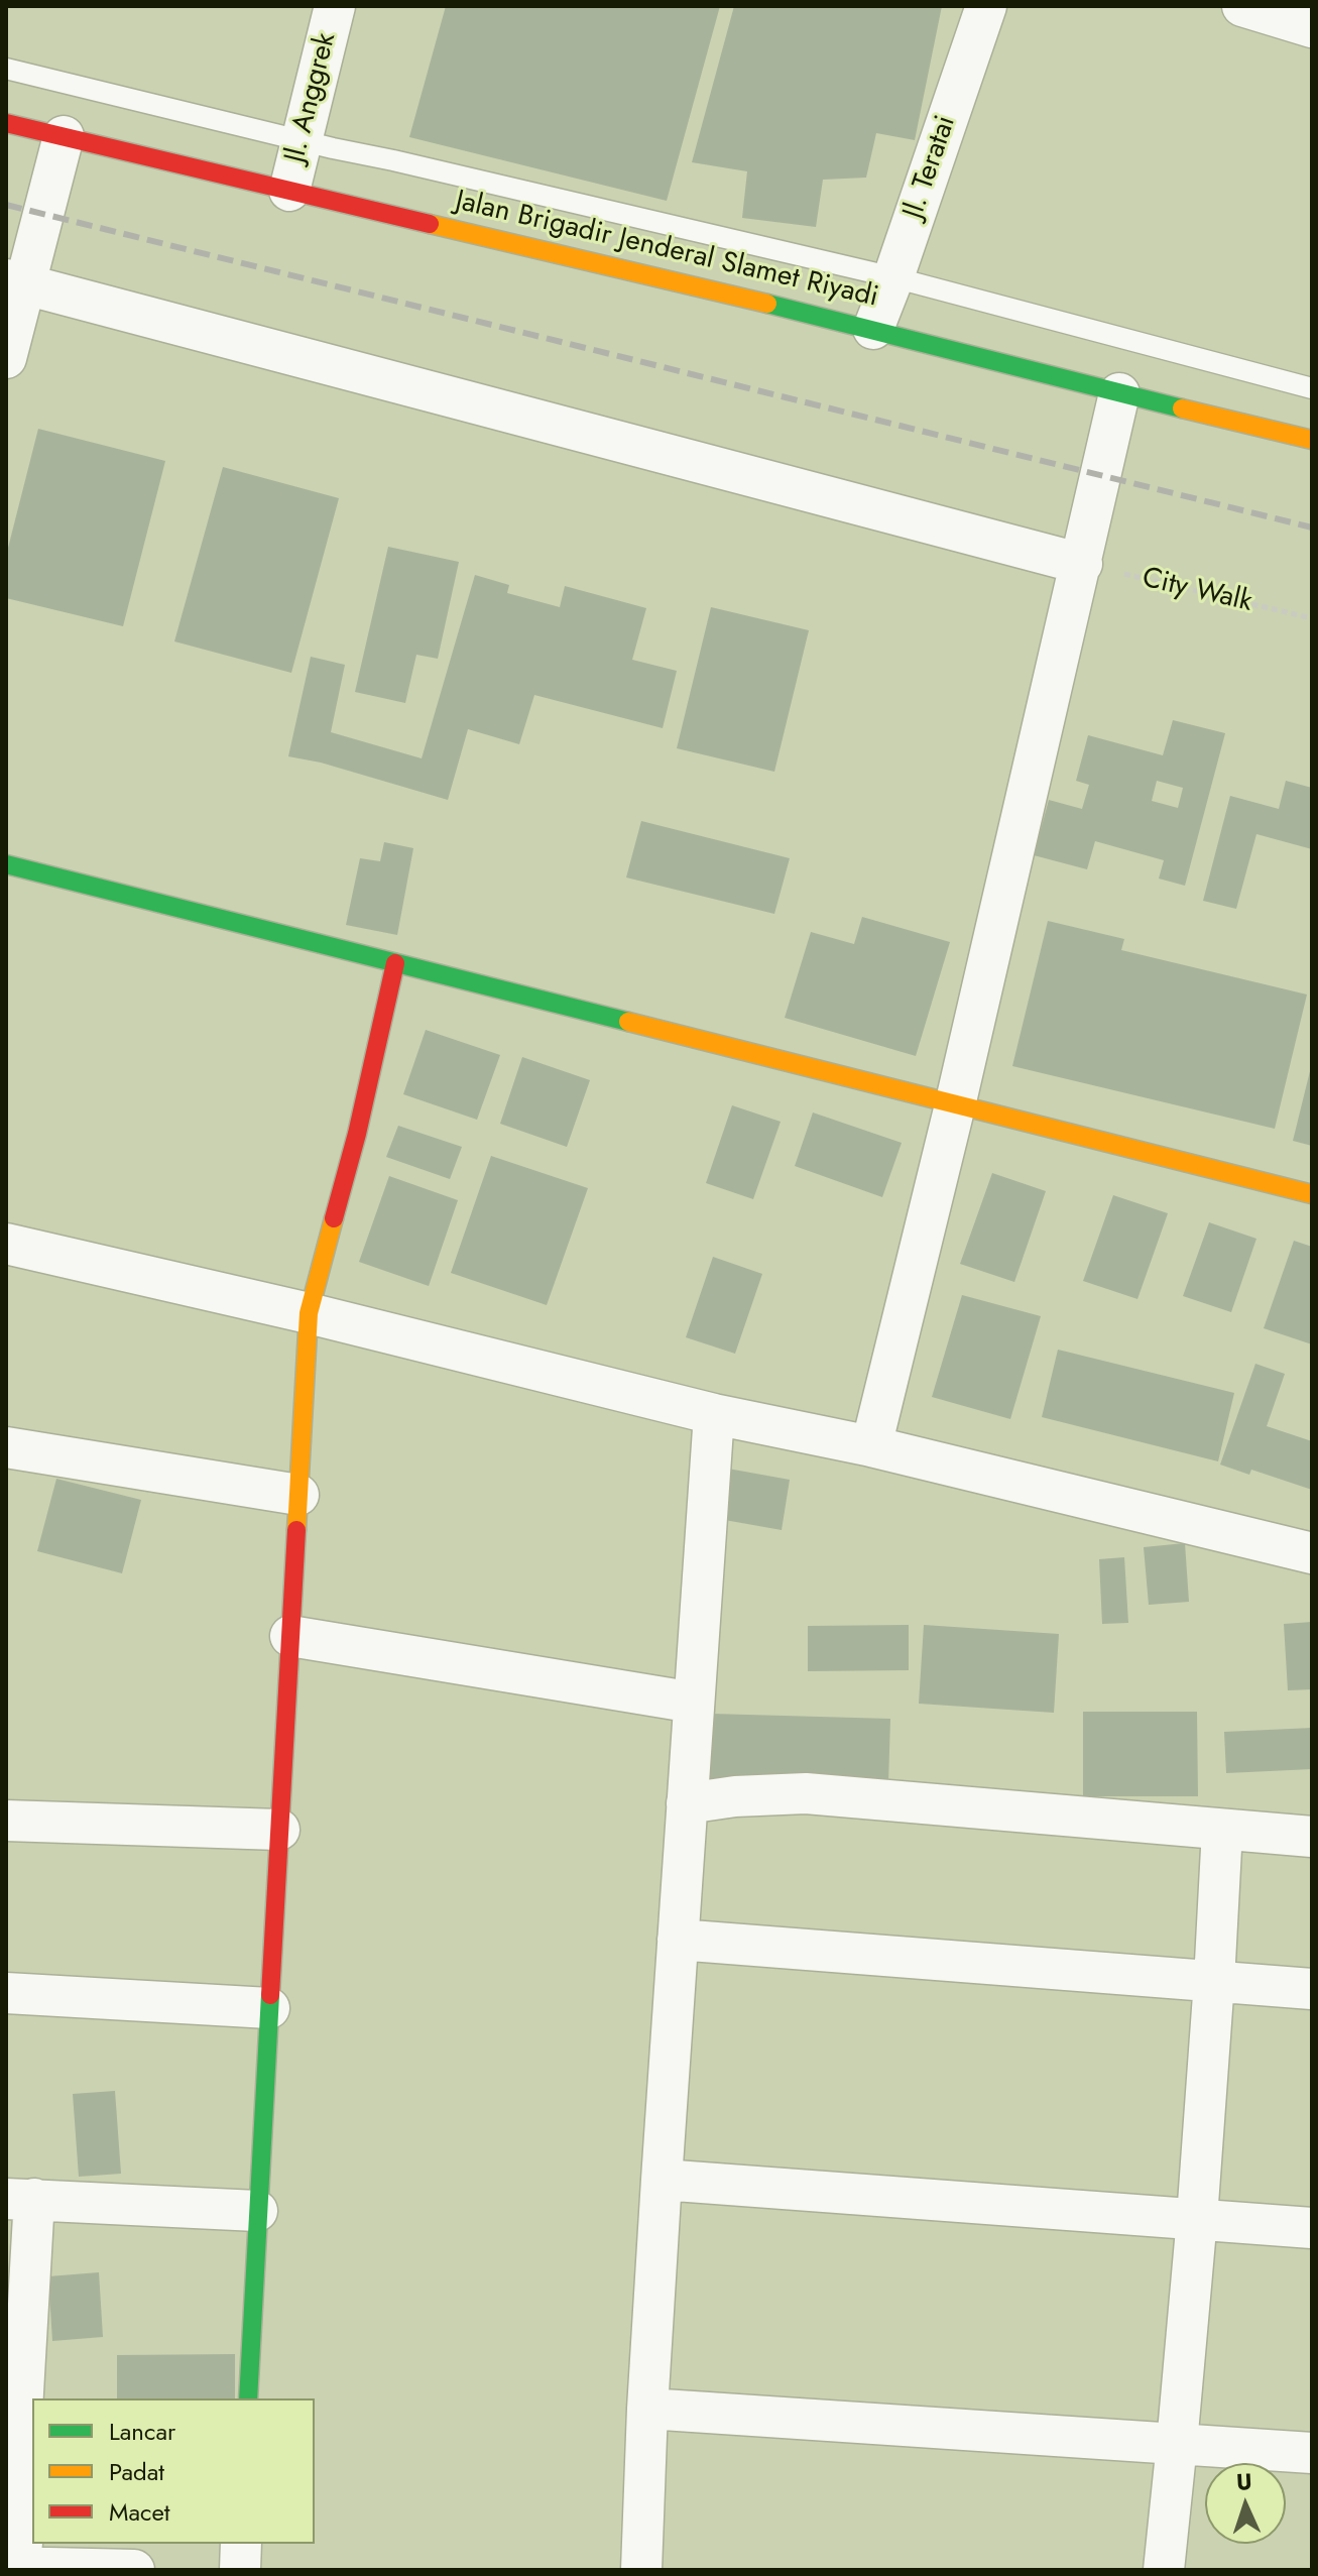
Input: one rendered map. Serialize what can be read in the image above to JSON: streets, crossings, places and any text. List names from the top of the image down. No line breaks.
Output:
{"streets":{"street":["Jl. Anggrek","Jl. Teratai","Jalan Brigadir Jenderal Slamet Riyadi"],"path":["City Walk"]},"crossings":[["Jl. Anggrek","Jalan Brigadir Jenderal Slamet Riyadi"],["Jl. Teratai","Jalan Brigadir Jenderal Slamet Riyadi"]],"legend":["Lancar","Padat","Macet"],"north":"top"}
